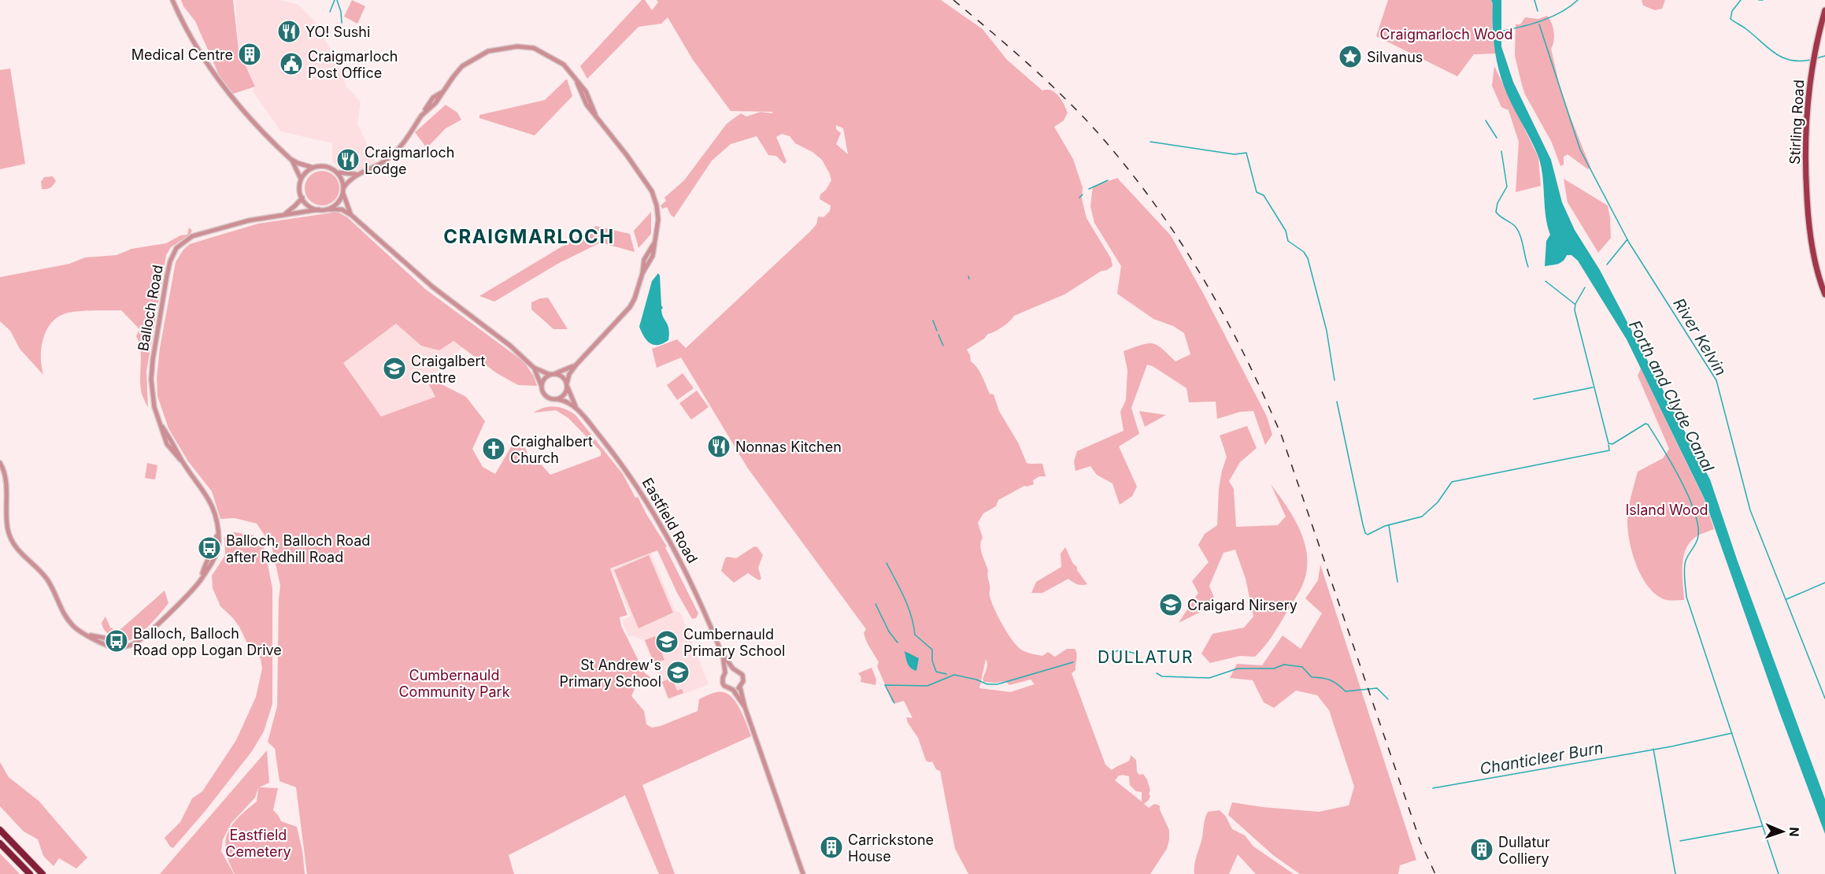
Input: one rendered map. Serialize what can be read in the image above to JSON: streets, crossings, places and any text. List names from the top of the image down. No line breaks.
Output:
{"streets":{"main road":["Stirling Road"],"street":["Balloch Road","Eastfield Road"]},"districts":["CRAIGMARLOCH","DULLATUR"],"water":["River Kelvin","Forth and Clyde Canal","Chanticleer Burn"],"parks":["Craigmarloch Wood","Island Wood","Cumbernauld Community Park","Eastfield Cemetery"],"places":{"restaurant":["YO! Sushi","Craigmarloch Lodge","Nonnas Kitchen"],"building":["Medical Centre","Carrickstone House","Dullatur Colliery"],"place":["Silvanus"],"public building":["Craigmarloch Post Office"],"school or university":["Craigalbert Centre","Craigard Nirsery","Cumbernauld Primary School","St Andrew's Primary School"],"church":["Craighalbert Church"],"bus stop":["Balloch, Balloch Road after Redhill Road","Balloch, Balloch Road opp Logan Drive"]},"north":"right"}
